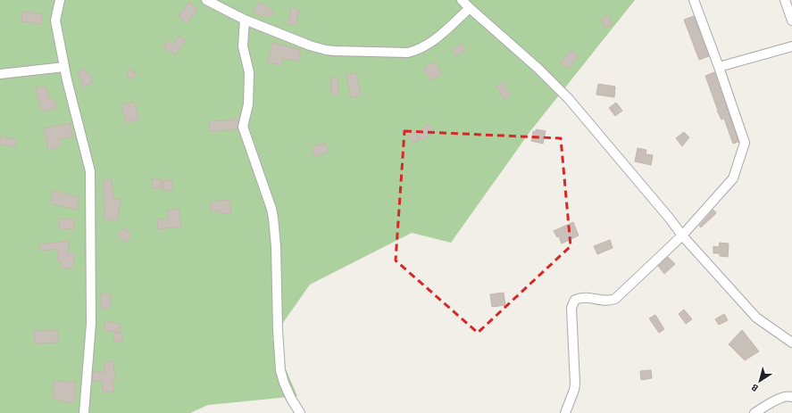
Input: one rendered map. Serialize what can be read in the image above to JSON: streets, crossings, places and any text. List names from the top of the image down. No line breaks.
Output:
{"north":"bottom left"}
